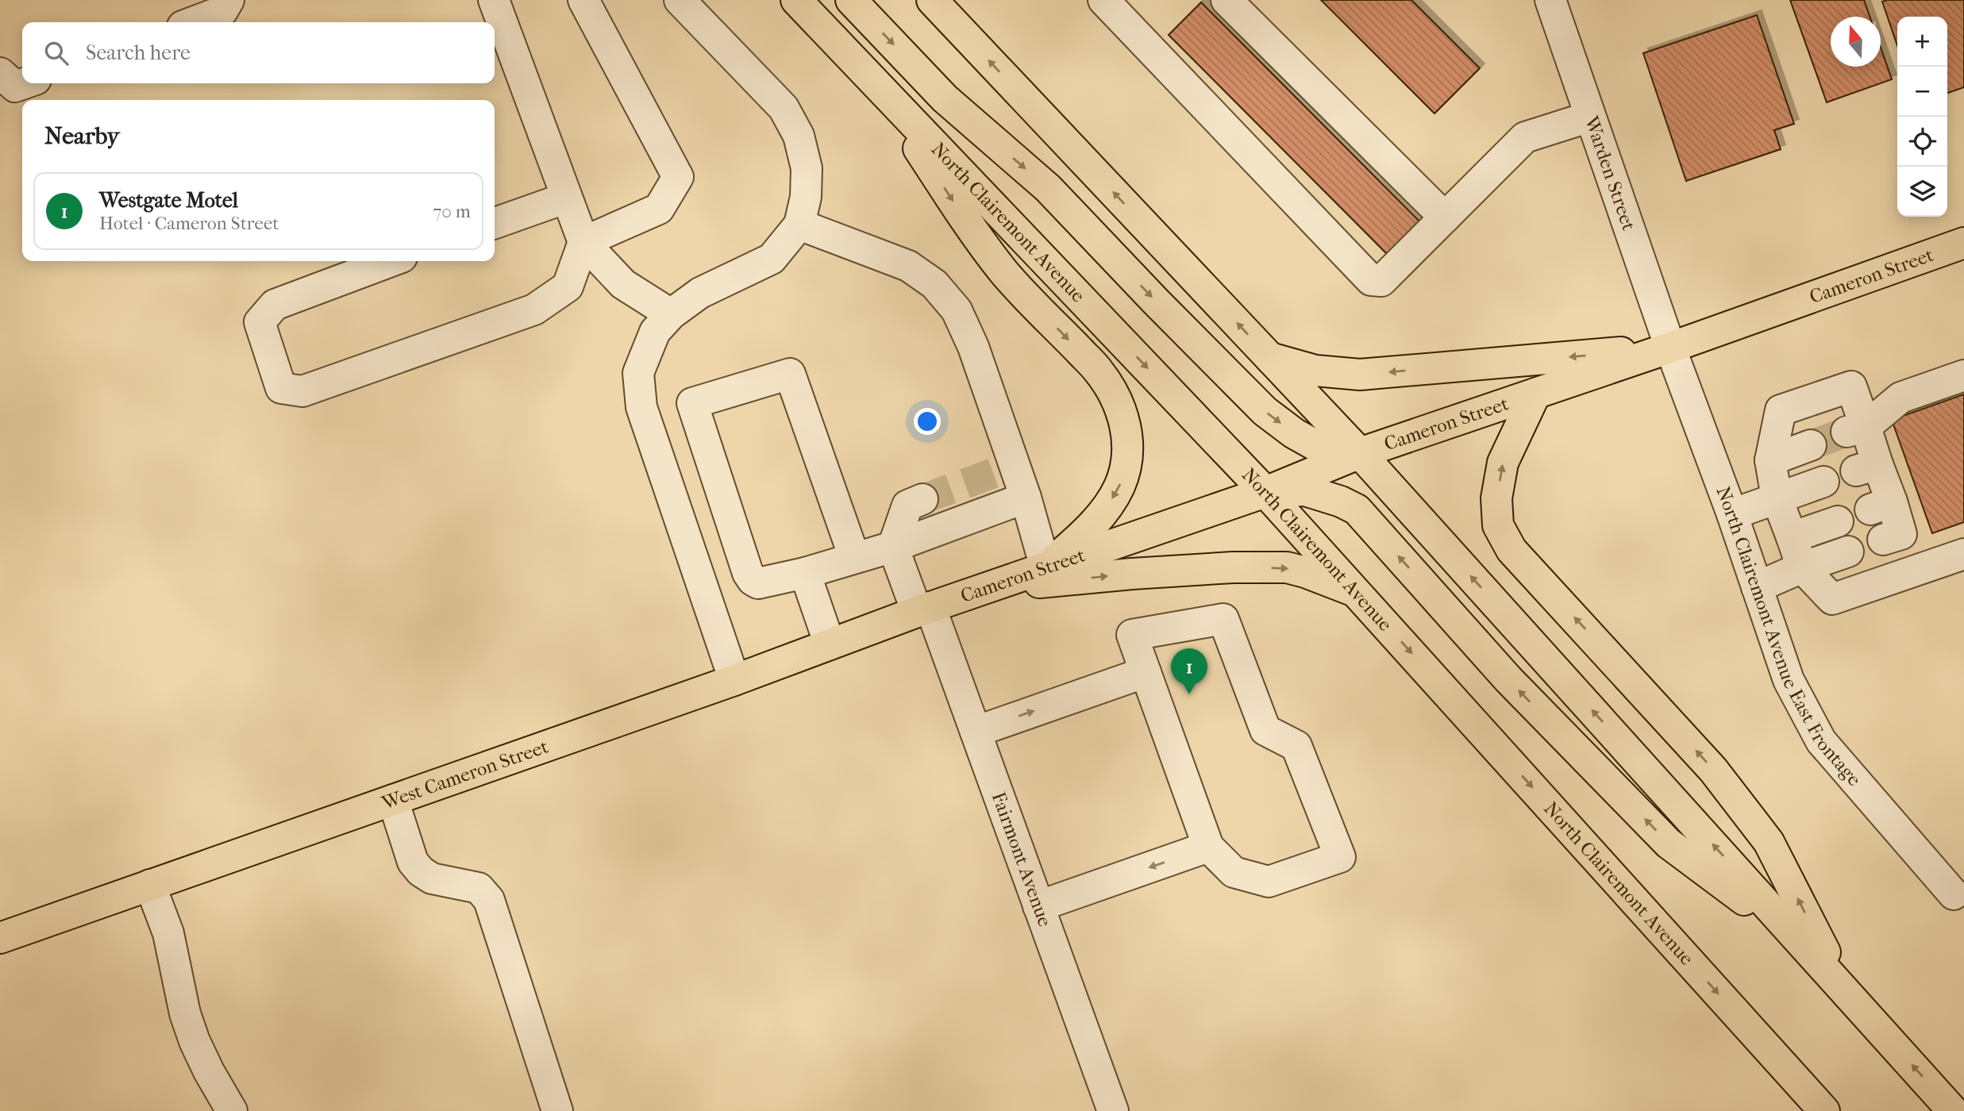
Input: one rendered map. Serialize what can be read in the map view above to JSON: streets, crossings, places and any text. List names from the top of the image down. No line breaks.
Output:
{"streets":{"main road":["North Clairemont Avenue","Cameron Street","West Cameron Street"],"street":["Warden Street","North Clairemont Avenue East Frontage","Fairmont Avenue"]},"crossings":[["Warden Street","Cameron Street"],["Warden Street","North Clairemont Avenue East Frontage"],["North Clairemont Avenue","Cameron Street"],["Cameron Street","North Clairemont Avenue East Frontage"],["Cameron Street","West Cameron Street"],["Cameron Street","Fairmont Avenue"],["West Cameron Street","Fairmont Avenue"]],"north":"top","page":{"map_buttons":["+","−"],"search":"Search here","heading":"Nearby","list":[{"mark":"1","name":"Westgate Motel","note":"Hotel · Cameron Street","value":"70 m"}],"pins":"1"}}
